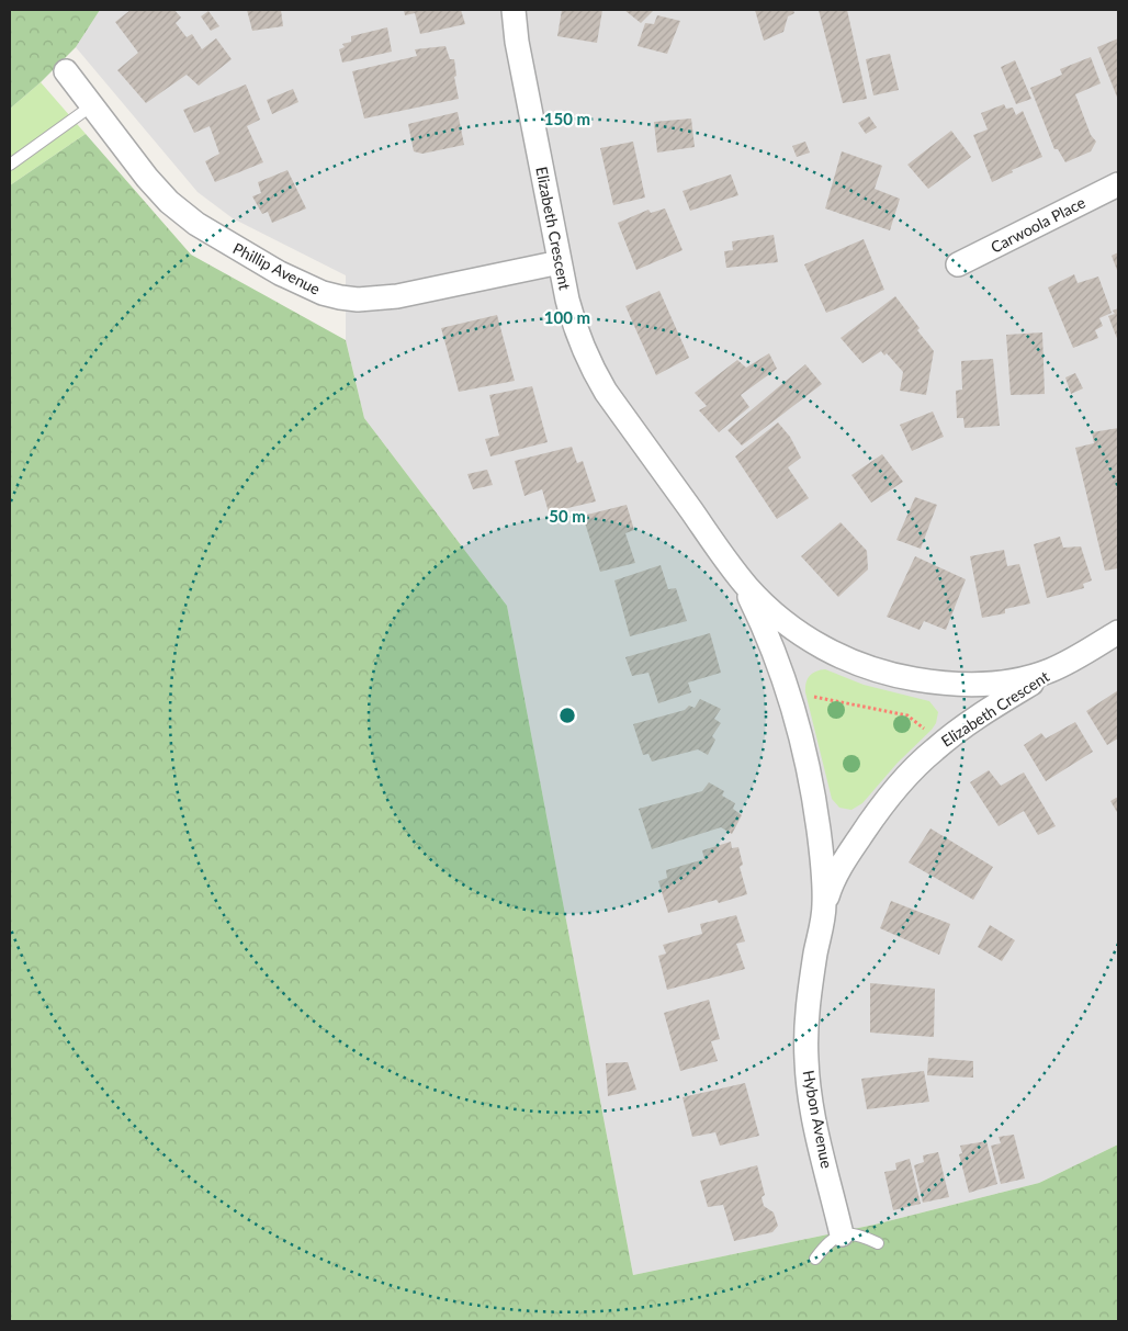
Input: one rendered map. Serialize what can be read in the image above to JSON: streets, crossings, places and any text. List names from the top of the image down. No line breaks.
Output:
{"streets":{"street":["Carwoola Place","Elizabeth Crescent","Phillip Avenue","Hybon Avenue"]},"crossings":[["Elizabeth Crescent","Phillip Avenue"],["Elizabeth Crescent","Hybon Avenue"]],"rings":["150 m","100 m","50 m"]}
